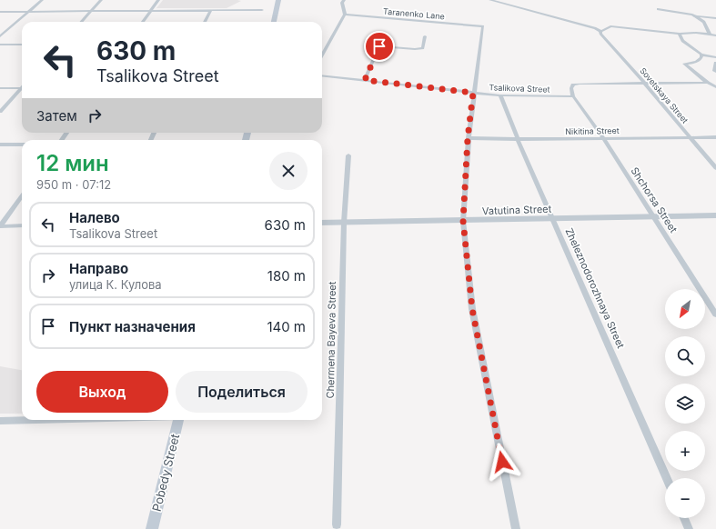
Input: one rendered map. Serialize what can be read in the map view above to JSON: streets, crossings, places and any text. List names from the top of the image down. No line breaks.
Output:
{"streets":{"main road":["Pobedy Street"],"street":["Taranenko Lane","Tsalikova Street","Sovetskaya Street","Nikitina Street","Shchorsa Street","Vatutina Street","Zheleznodorozhnaya Street","Chermena Bayeva Street"]},"crossings":[["Taranenko Lane","Tsalikova Street"],["Tsalikova Street","Shchorsa Street"],["Tsalikova Street","Zheleznodorozhnaya Street"],["Sovetskaya Street","Nikitina Street"],["Nikitina Street","Shchorsa Street"],["Nikitina Street","Zheleznodorozhnaya Street"],["Shchorsa Street","Vatutina Street"],["Vatutina Street","Zheleznodorozhnaya Street"],["Vatutina Street","Chermena Bayeva Street"]],"north":"bottom left","page":{"turn":["630 m","Tsalikova Street"],"then":"Затем","heading":["12 мин","950 m · 07:12"],"list":[{"name":"Налево","note":"Tsalikova Street","value":"630 m"},{"name":"Направо","note":"улица К. Кулова","value":"180 m"},{"name":"Пункт назначения","value":"140 m"}],"map_buttons":["+","−"],"buttons":["Выход","Поделиться"]}}
